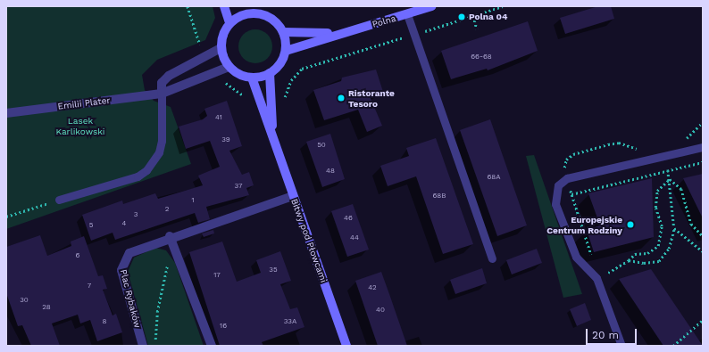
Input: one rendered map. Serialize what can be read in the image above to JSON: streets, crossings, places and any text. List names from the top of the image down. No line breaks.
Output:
{"streets":{"street":["Polna","Emilii Plater","Bitwy pod Płowcami","Plac Rybaków"]},"crossings":[["Polna","Emilii Plater"],["Polna","Bitwy pod Płowcami"],["Emilii Plater","Bitwy pod Płowcami"],["Bitwy pod Płowcami","Plac Rybaków"]],"parks":["Lasek Karlikowski"],"places":["Polna 04","Ristorante Tesoro","Europejskie Centrum Rodziny"],"house_numbers":["66-68","41","39","50","48","68A","37","68B","1","2","3","46","4","5","44","6","35","17","7","42","30","28","40","8","33A","16"],"scale_bar":"20 m"}
